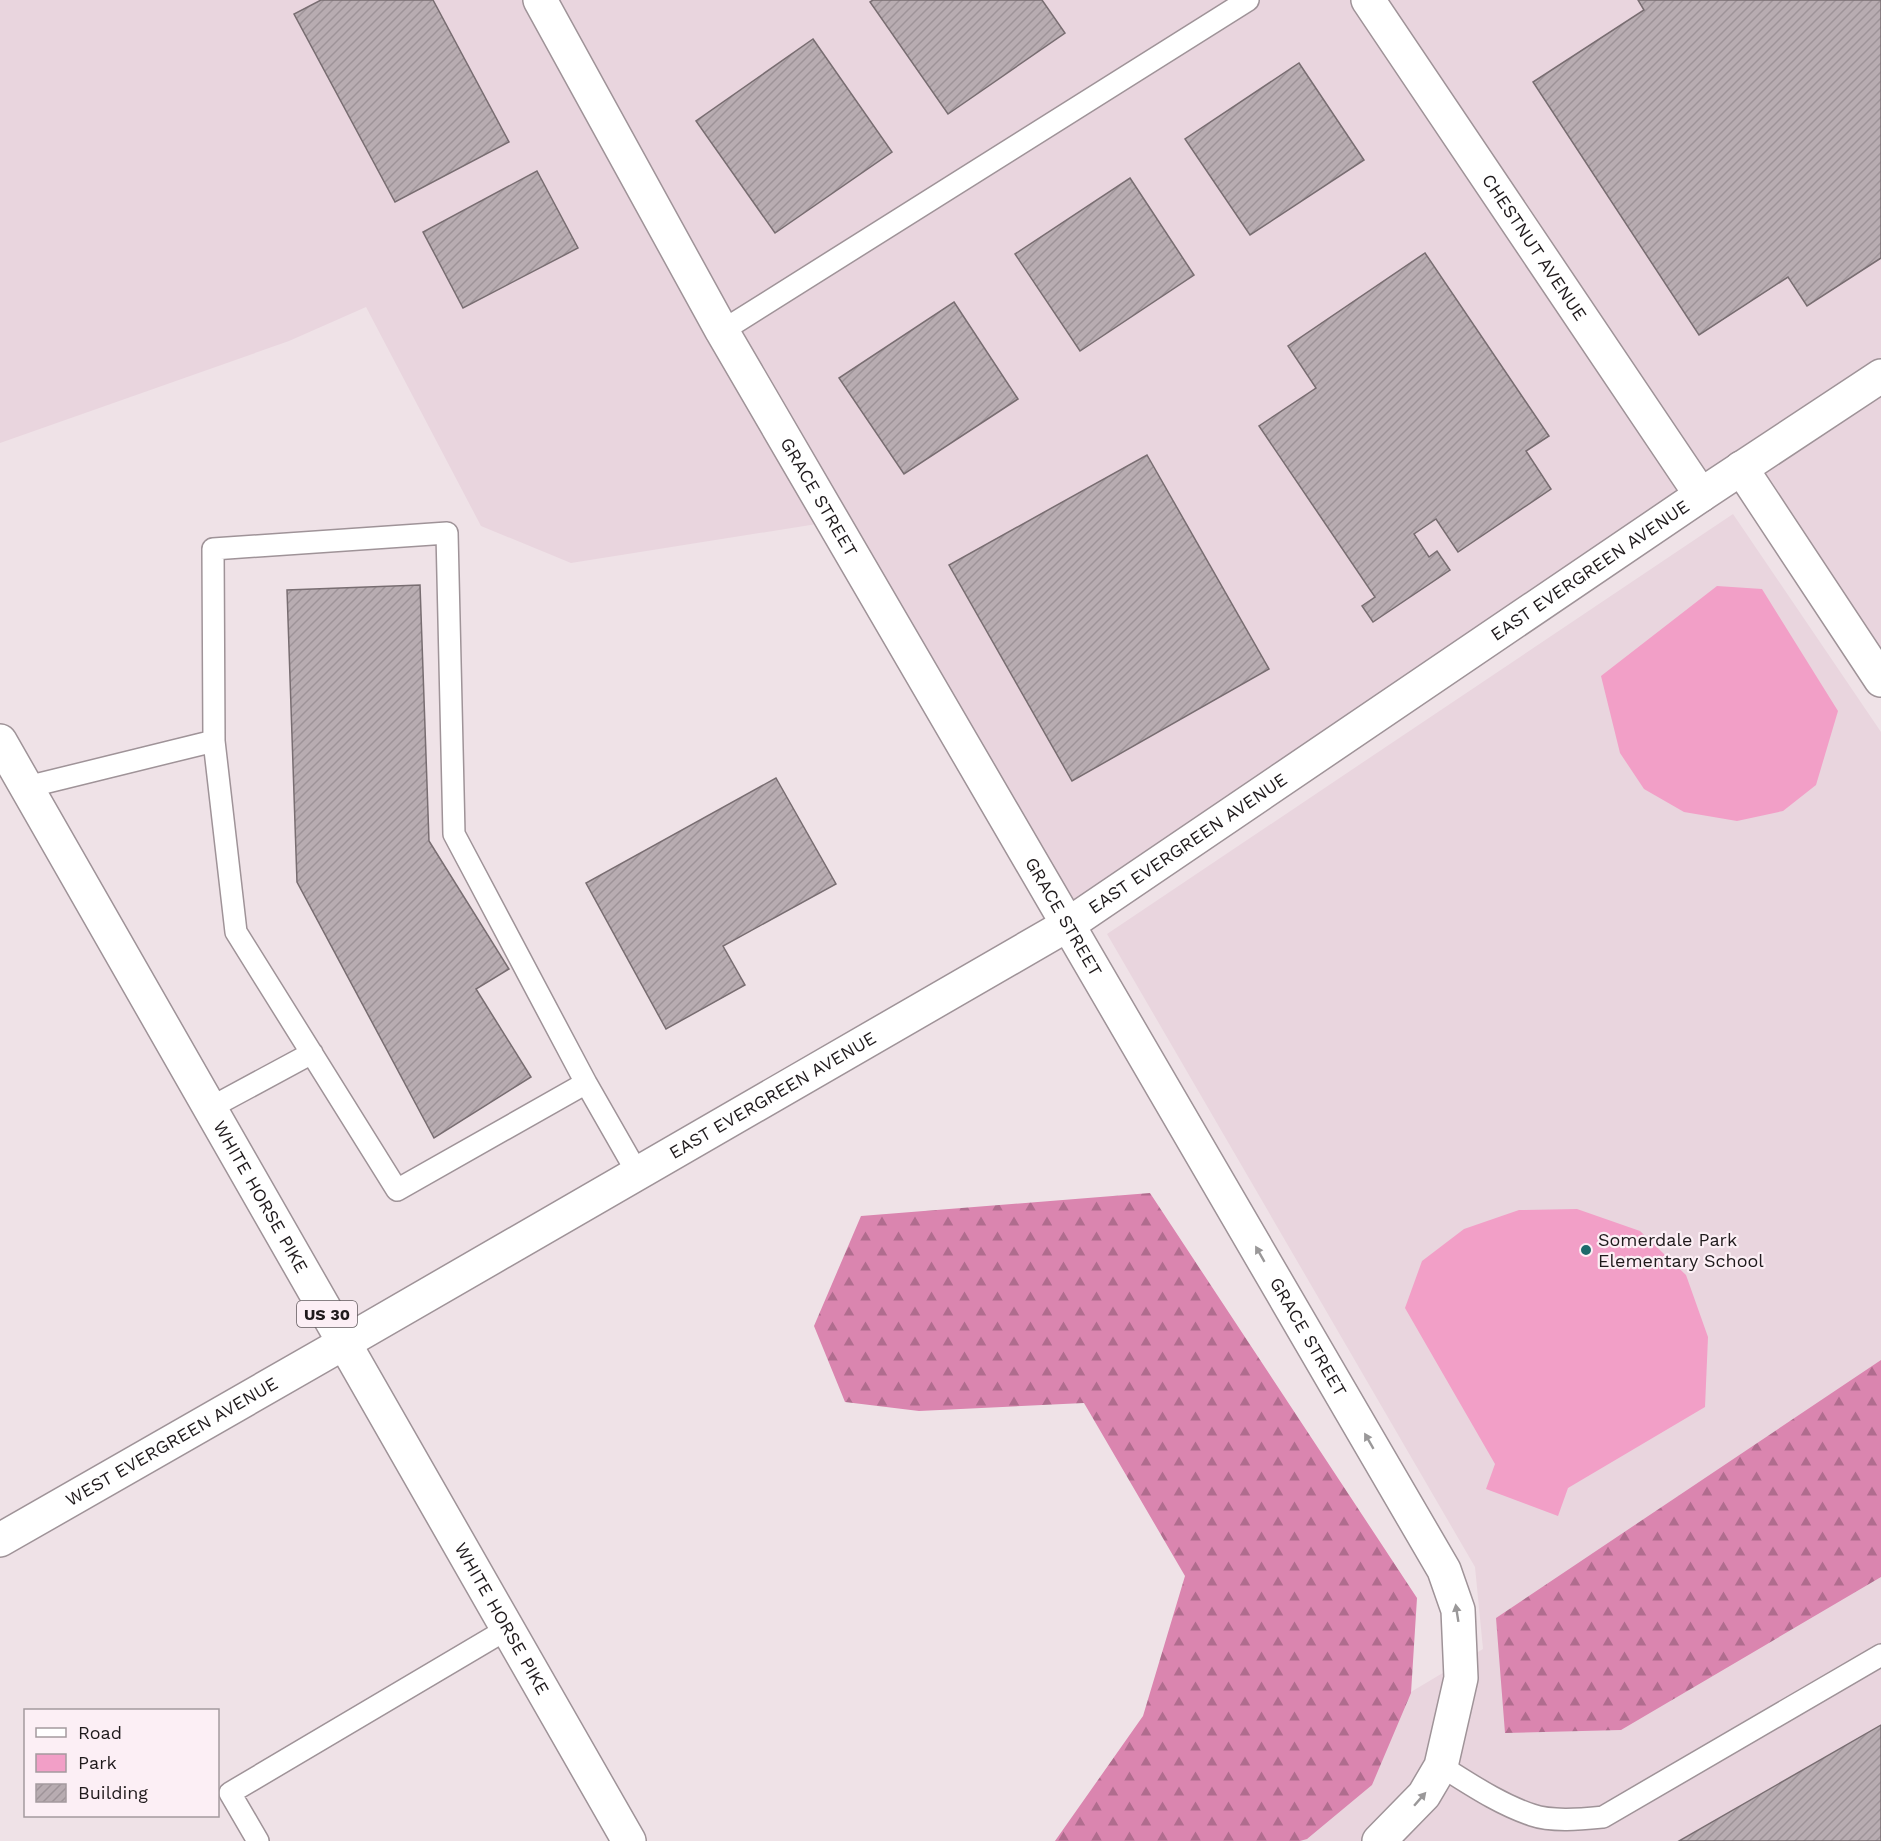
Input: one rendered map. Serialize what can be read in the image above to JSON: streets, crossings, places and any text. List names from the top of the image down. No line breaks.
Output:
{"streets":{"main road":["CHESTNUT AVENUE","GRACE STREET","EAST EVERGREEN AVENUE","WHITE HORSE PIKE","US 30","WEST EVERGREEN AVENUE"]},"crossings":[["CHESTNUT AVENUE","EAST EVERGREEN AVENUE"],["GRACE STREET","EAST EVERGREEN AVENUE"],["EAST EVERGREEN AVENUE","WHITE HORSE PIKE"],["EAST EVERGREEN AVENUE","WEST EVERGREEN AVENUE"],["WHITE HORSE PIKE","WEST EVERGREEN AVENUE"]],"one_way":["GRACE STREET"],"places":["Somerdale Park Elementary School"],"legend":["Road","Park","Building"]}
